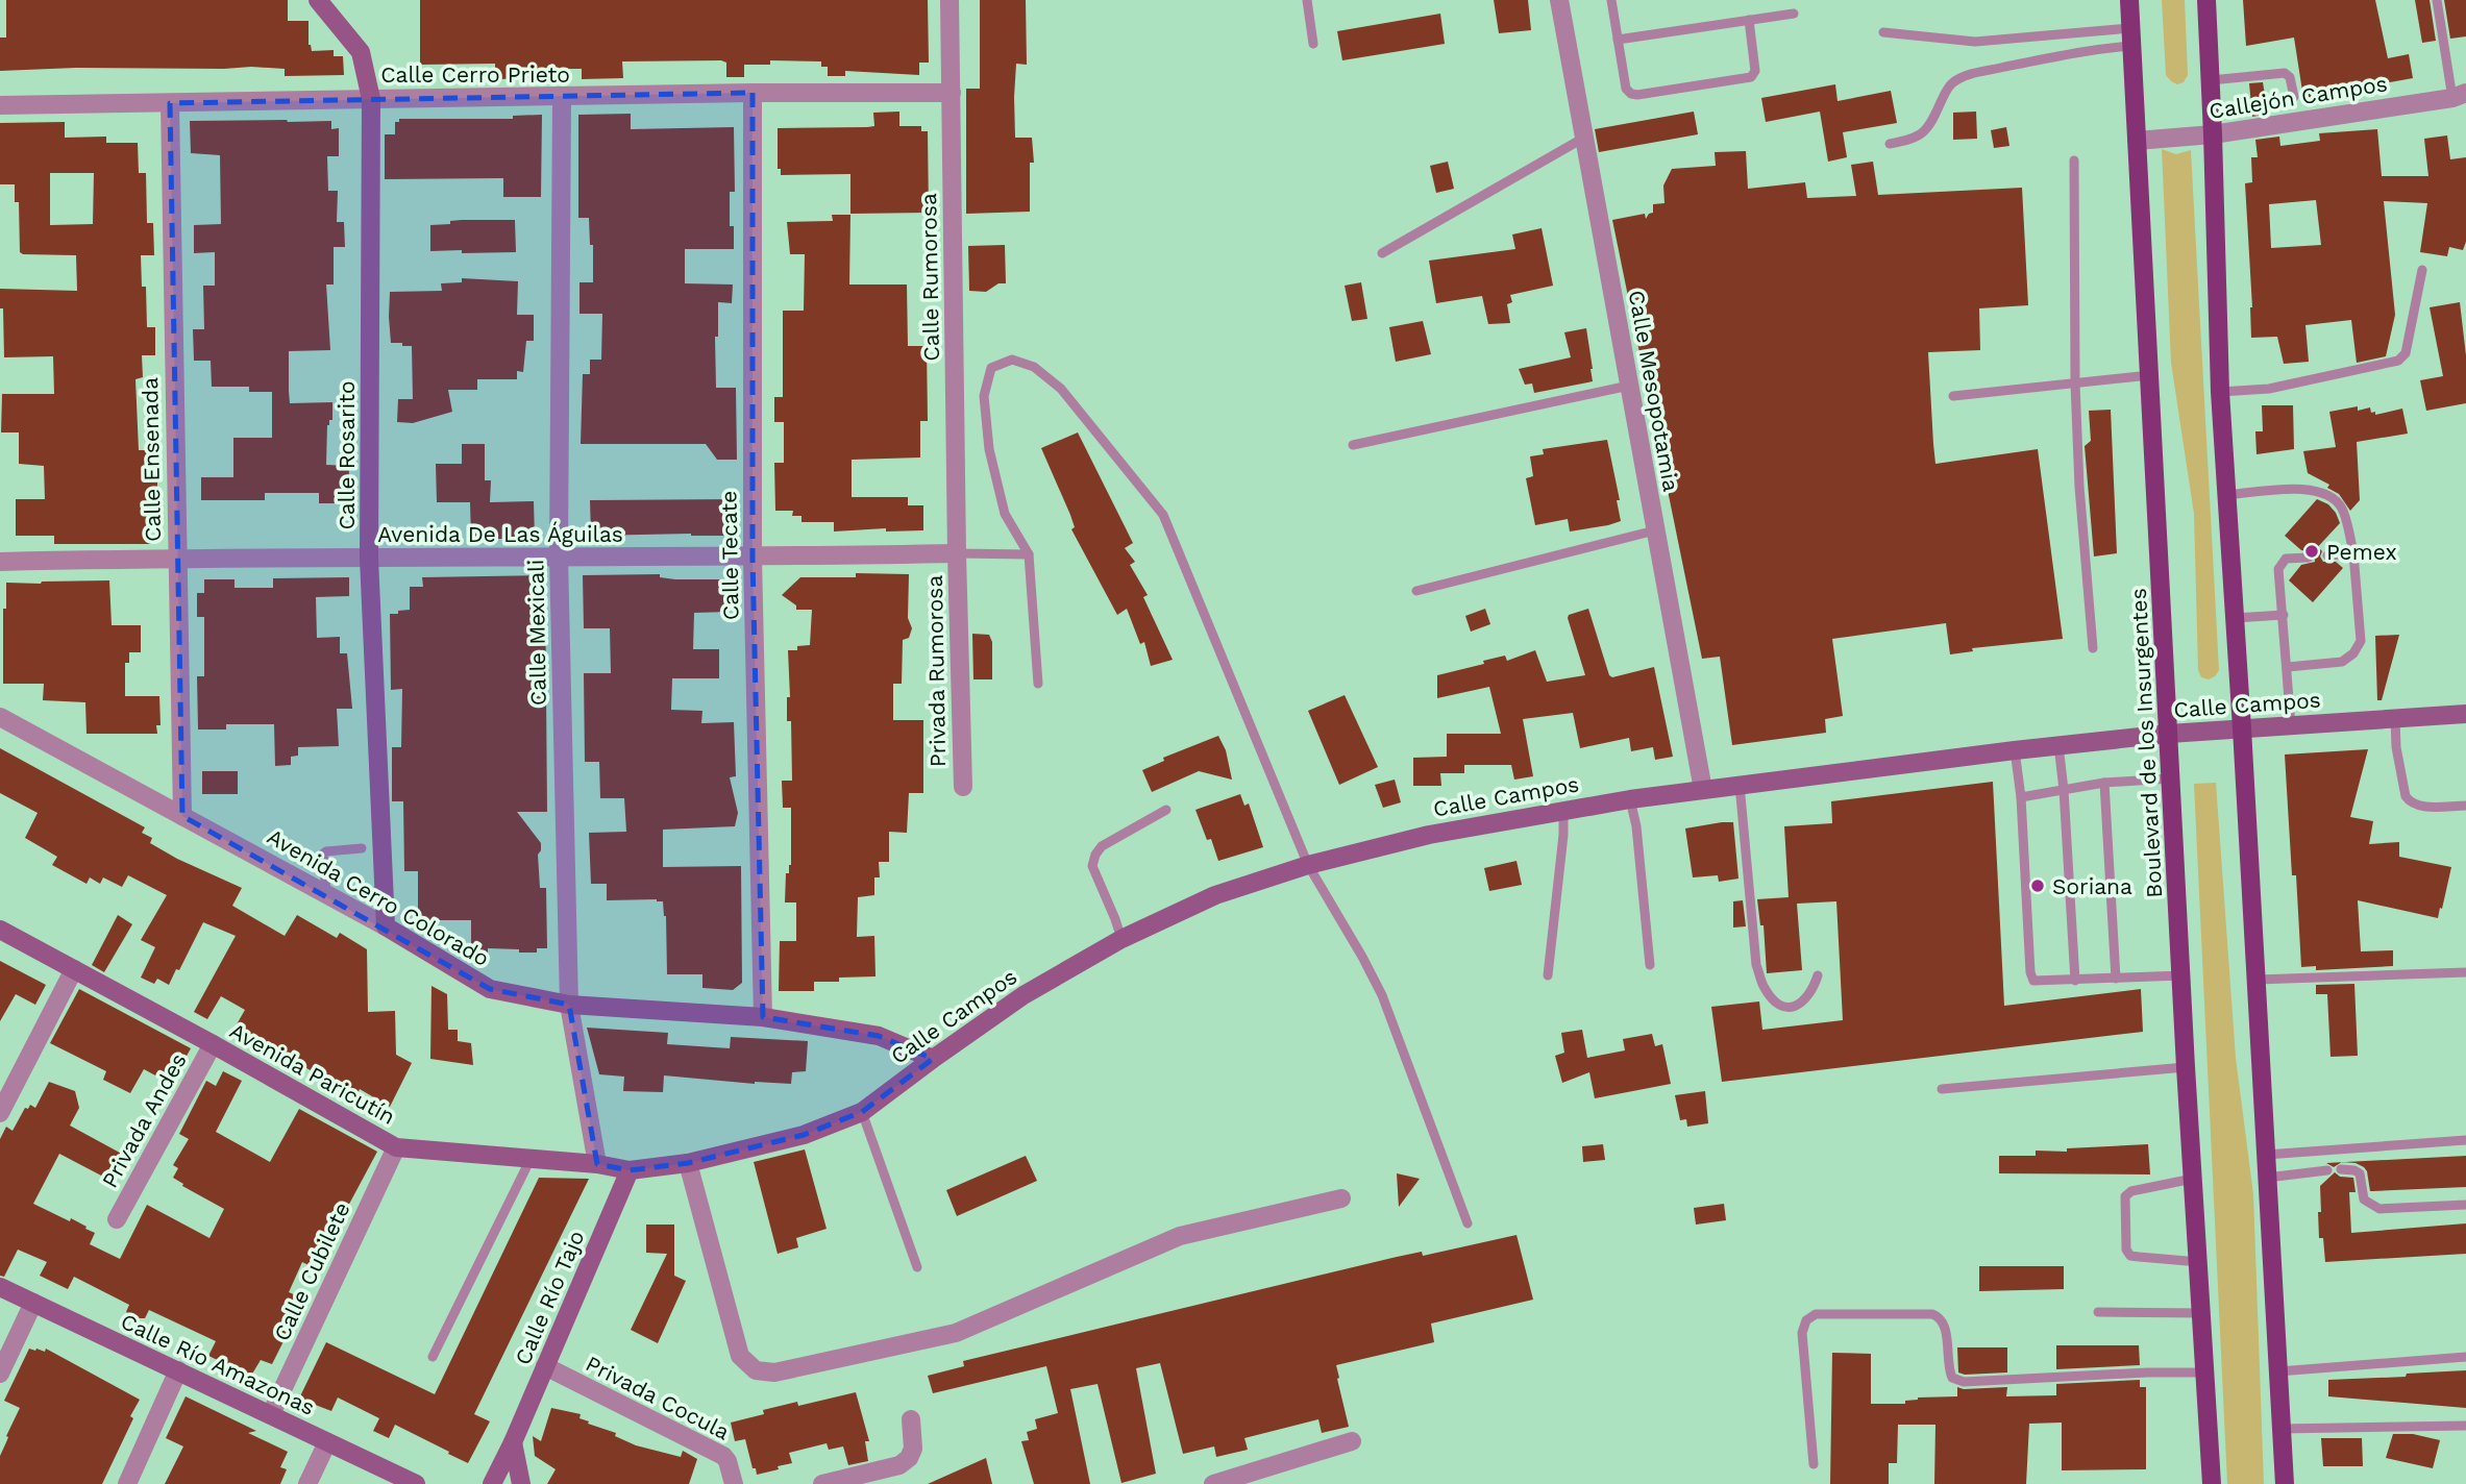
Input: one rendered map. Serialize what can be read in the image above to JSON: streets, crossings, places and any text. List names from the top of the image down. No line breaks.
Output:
{"streets":{"main road":["Boulevard de los Insurgentes"],"street":["Calle Cerro Prieto","Callejón Campos","Calle Rumorosa","Calle Mesopotamia","Calle Rosarito","Calle Ensenada","Avenida De Las Águilas","Calle Tecate","Calle Mexicali","Privada Rumorosa","Calle Campos","Avenida Cerro Colorado","Avenida Paricutín","Privada Andes","Calle Cubilete","Calle Río Tajo","Calle Río Amazonas","Privada Cocula"]},"crossings":[["Calle Cerro Prieto","Calle Rumorosa"],["Calle Cerro Prieto","Calle Rosarito"],["Calle Cerro Prieto","Calle Ensenada"],["Calle Cerro Prieto","Calle Tecate"],["Calle Cerro Prieto","Calle Mexicali"],["Callejón Campos","Boulevard de los Insurgentes"],["Calle Rumorosa","Avenida De Las Águilas"],["Calle Rumorosa","Privada Rumorosa"],["Calle Mesopotamia","Calle Campos"],["Calle Rosarito","Avenida De Las Águilas"],["Calle Rosarito","Avenida Cerro Colorado"],["Calle Ensenada","Avenida De Las Águilas"],["Calle Ensenada","Avenida Cerro Colorado"],["Avenida De Las Águilas","Calle Tecate"],["Avenida De Las Águilas","Calle Mexicali"],["Avenida De Las Águilas","Privada Rumorosa"],["Calle Tecate","Avenida Cerro Colorado"],["Calle Mexicali","Avenida Cerro Colorado"],["Calle Mexicali","Avenida Paricutín"],["Calle Campos","Boulevard de los Insurgentes"],["Calle Campos","Avenida Cerro Colorado"],["Calle Campos","Avenida Paricutín"],["Calle Campos","Calle Río Tajo"],["Avenida Paricutín","Privada Andes"],["Avenida Paricutín","Calle Cubilete"],["Avenida Paricutín","Calle Río Tajo"],["Calle Cubilete","Calle Río Amazonas"],["Calle Río Tajo","Privada Cocula"]],"places":["Pemex","Soriana"]}
